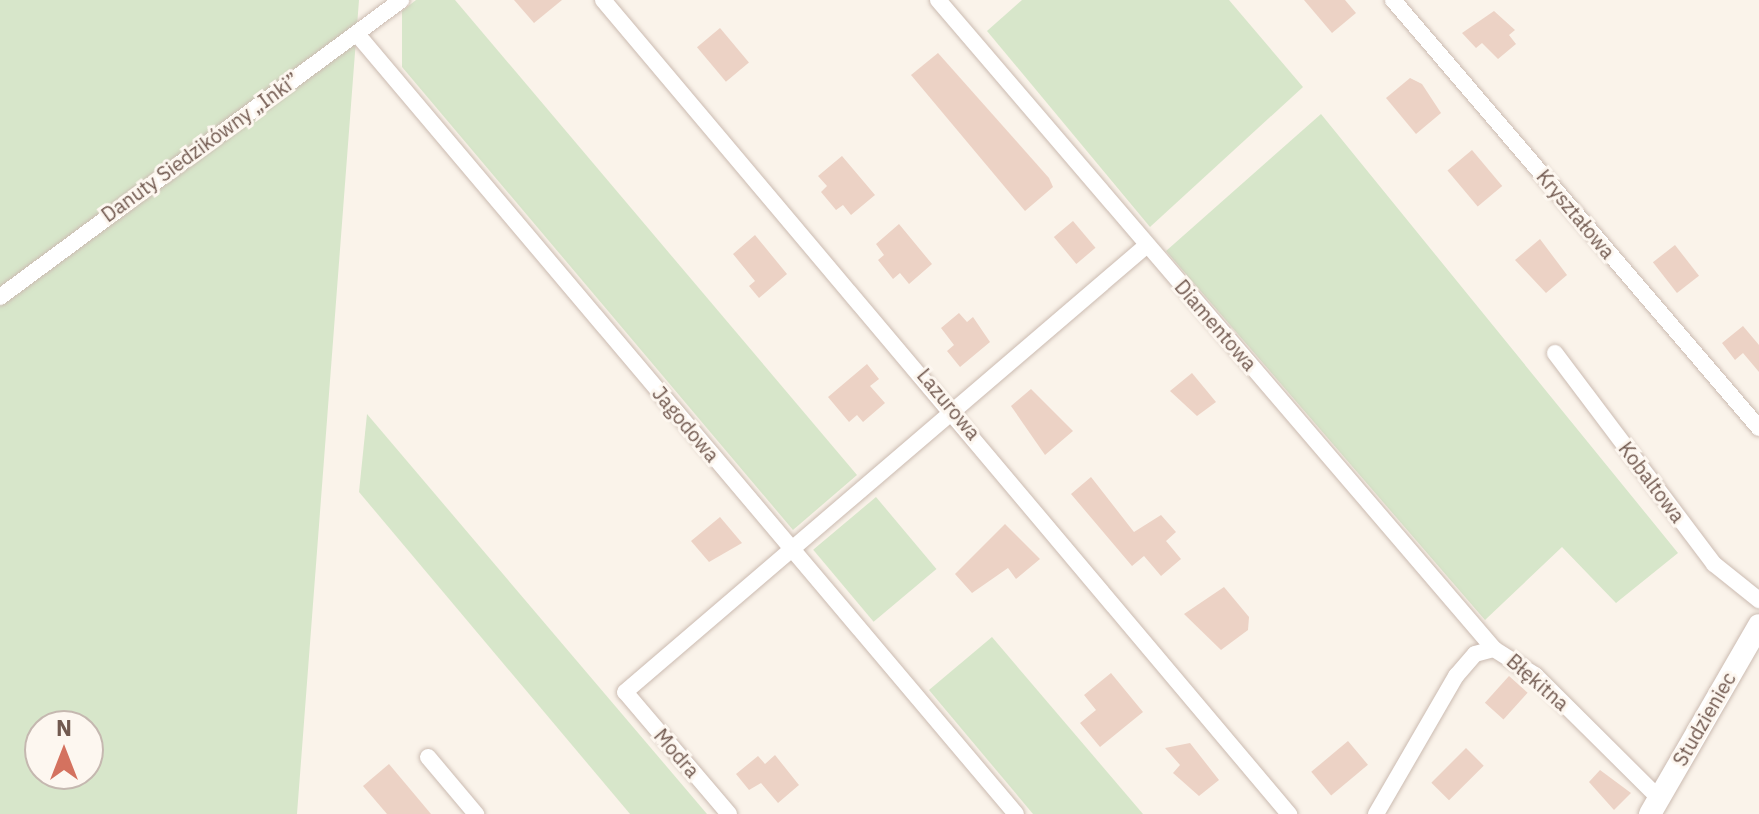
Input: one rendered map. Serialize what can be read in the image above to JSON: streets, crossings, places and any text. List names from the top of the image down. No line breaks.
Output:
{"streets":{"street":["Danuty Siedzikówny „Inki”","Kryształowa","Diamentowa","Lazurowa","Jagodowa","Kobaltowa","Błękitna","Studzieniec","Modra"]},"crossings":[["Danuty Siedzikówny „Inki”","Jagodowa"],["Diamentowa","Błękitna"],["Jagodowa","Modra"],["Błękitna","Studzieniec"]],"north":"top"}
